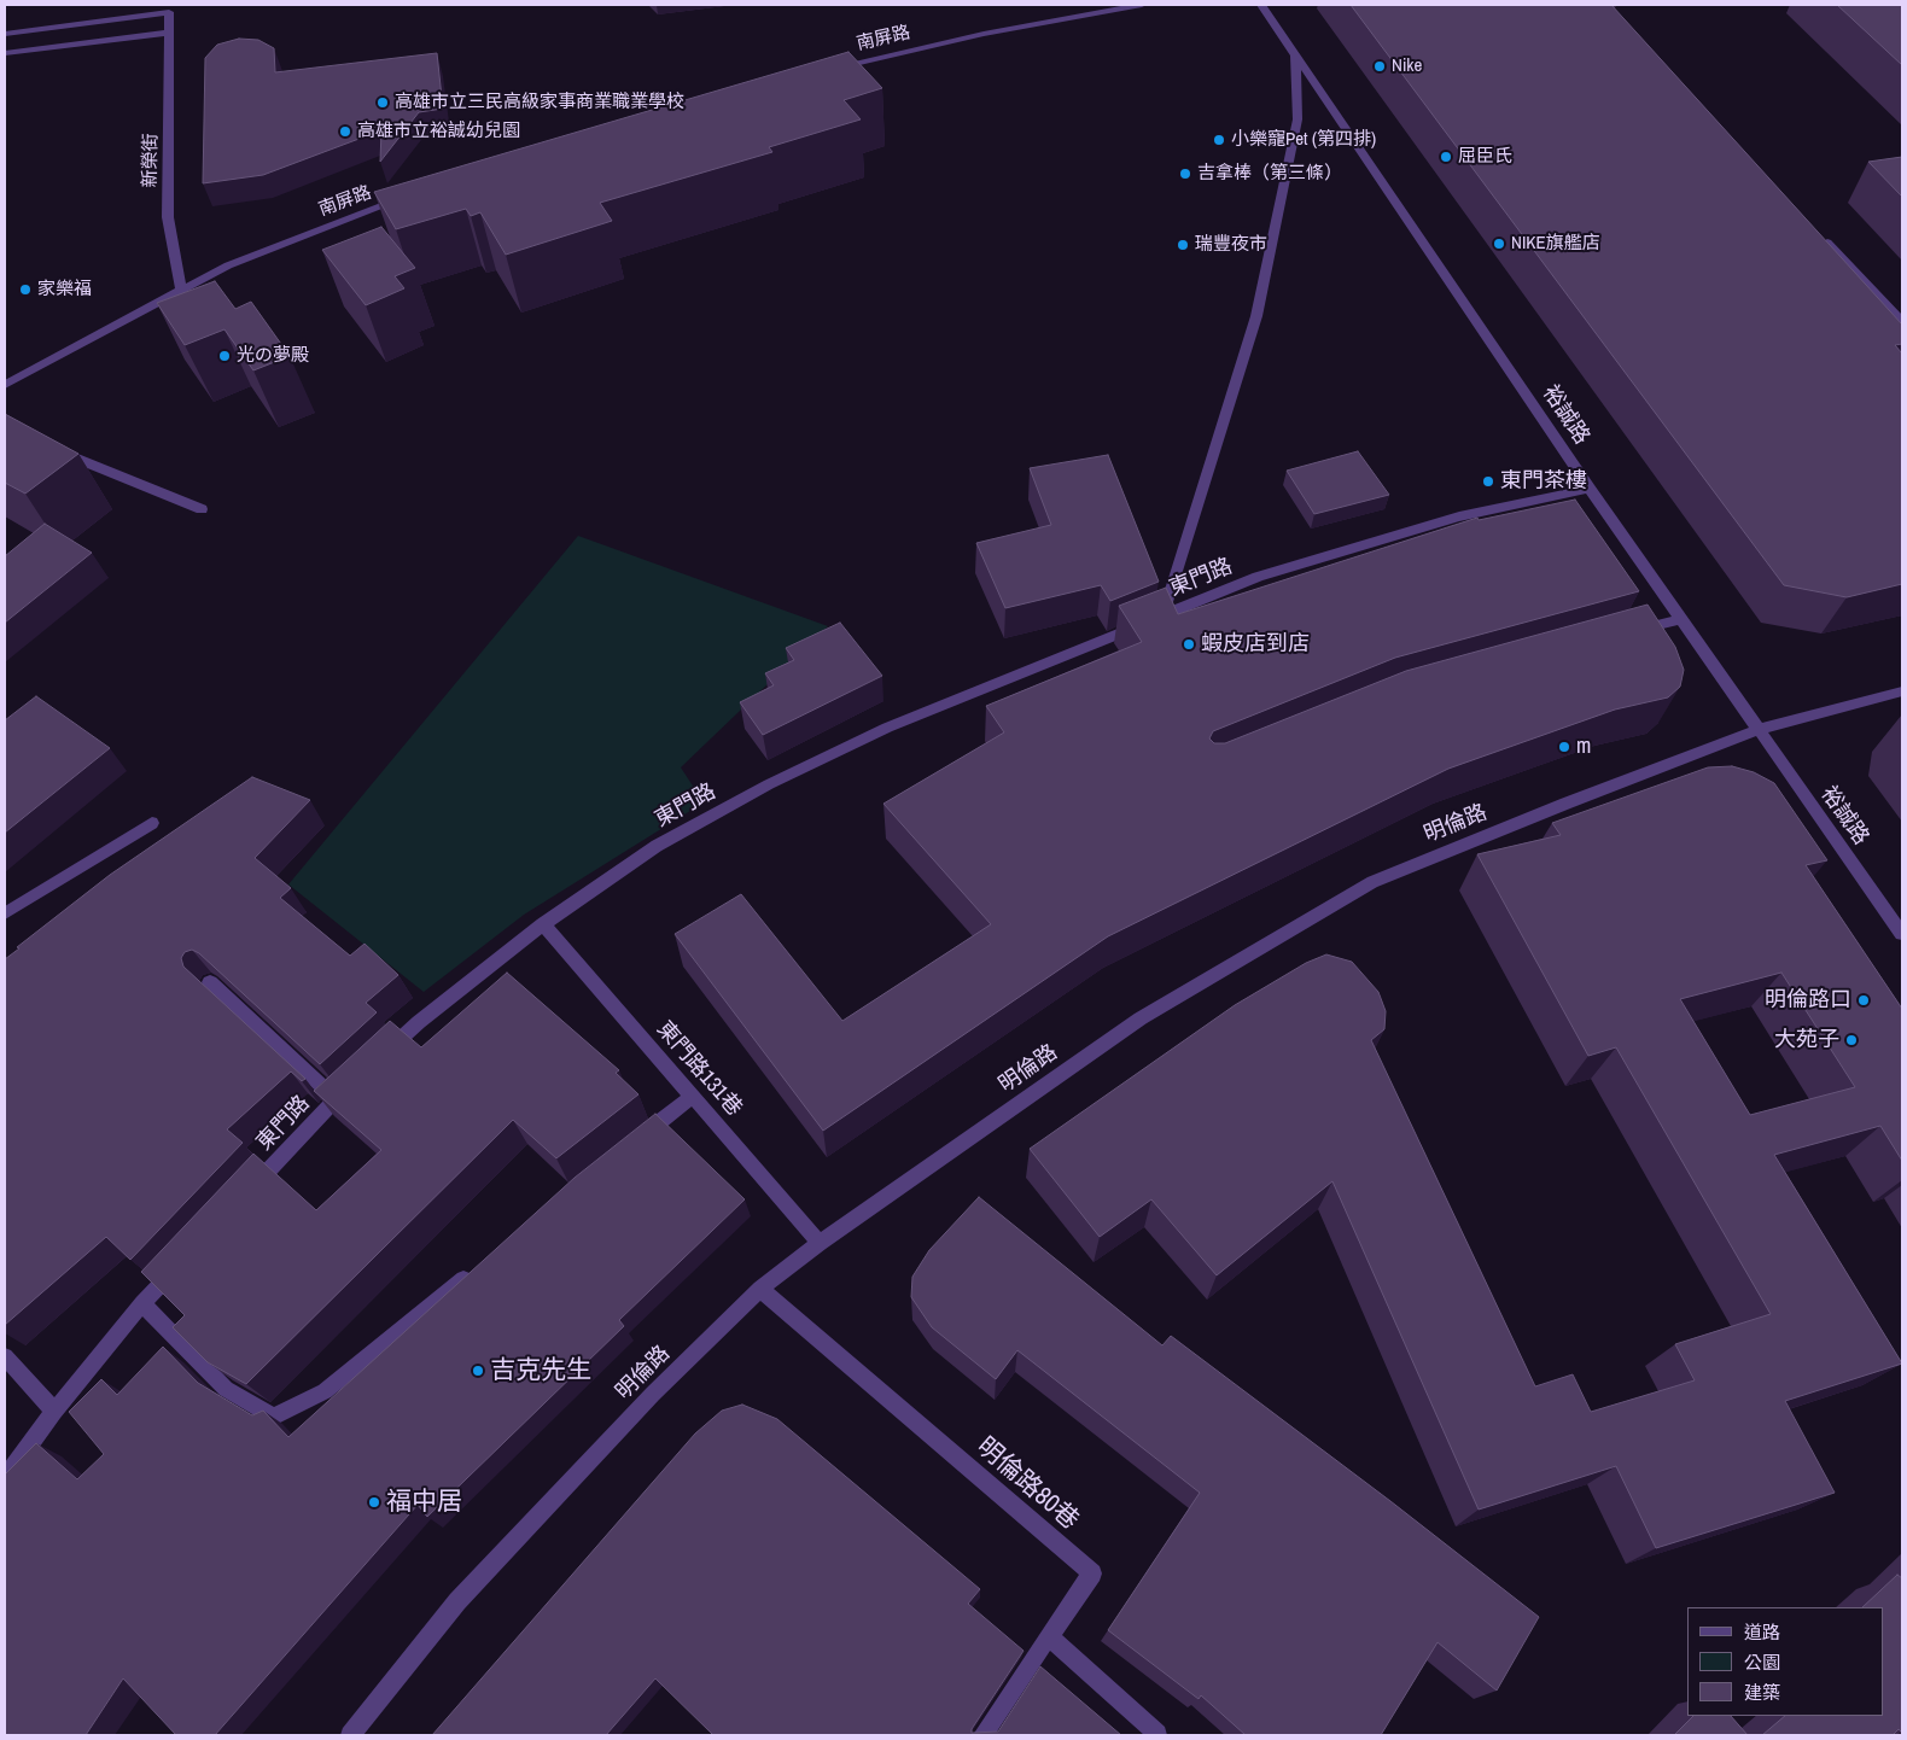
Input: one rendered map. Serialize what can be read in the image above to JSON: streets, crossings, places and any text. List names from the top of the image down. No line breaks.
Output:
{"streets":{"street":["南屏路","新榮街","裕誠路","東門路","明倫路","東門路131巷","明倫路80巷"]},"crossings":[["南屏路","新榮街"],["裕誠路","東門路"],["裕誠路","明倫路"],["東門路","東門路131巷"],["明倫路","東門路131巷"],["明倫路","明倫路80巷"]],"places":["Nike","高雄市立三民高級家事商業職業學校","高雄市立裕誠幼兒園","小樂寵Pet (第四排)","屈臣氏","吉拿棒（第三條）","NIKE旗艦店","瑞豐夜市","家樂福","光の夢殿","東門茶樓","蝦皮店到店","m","明倫路口","大苑子","吉克先生","福中居"],"legend":["道路","公園","建築"]}
